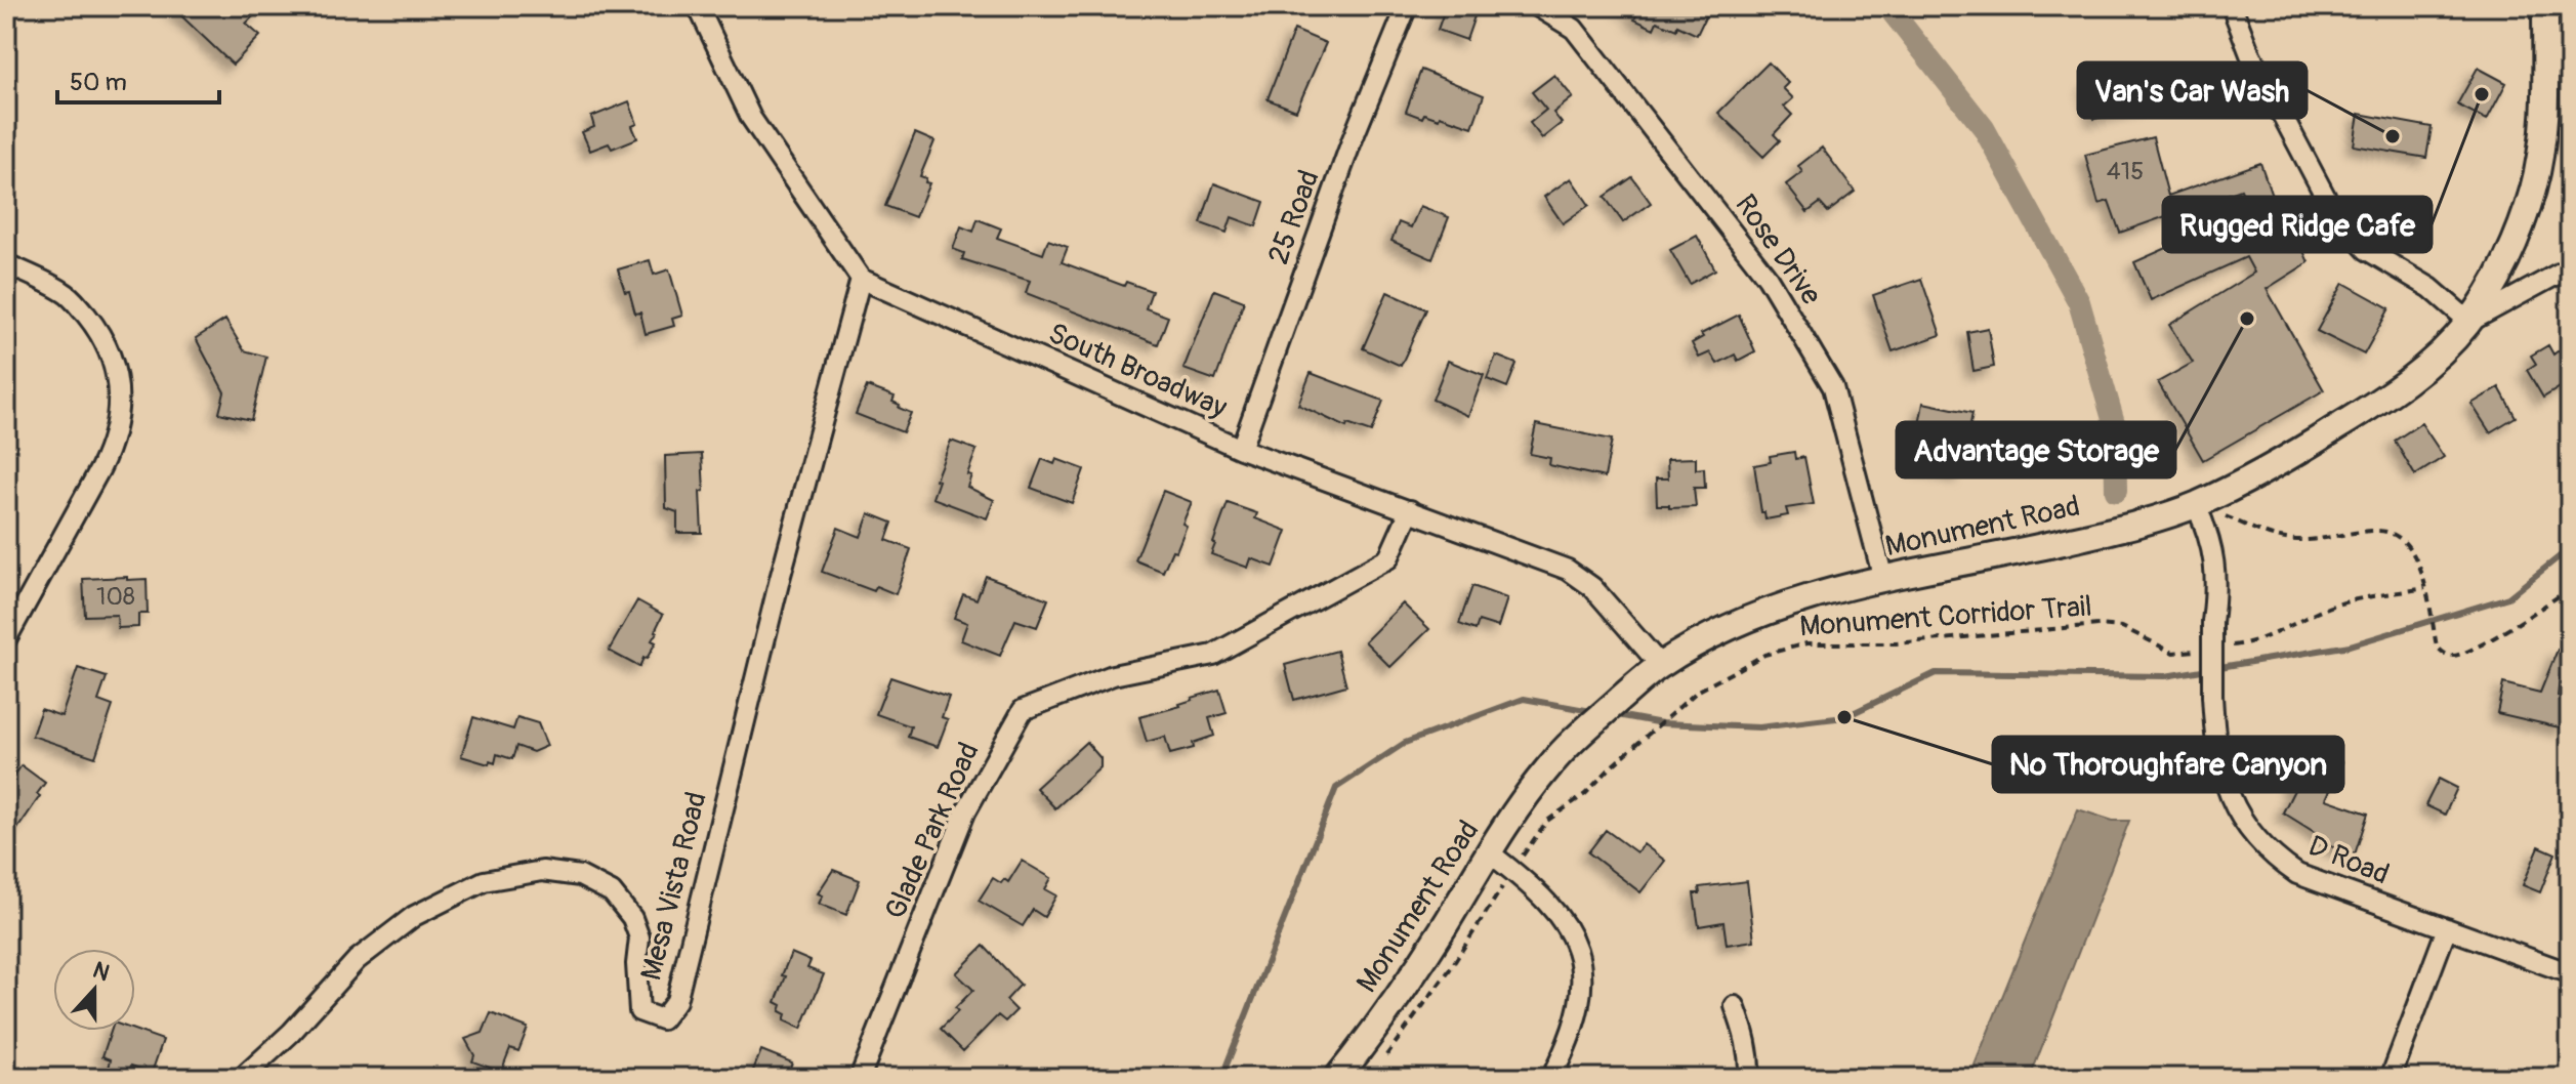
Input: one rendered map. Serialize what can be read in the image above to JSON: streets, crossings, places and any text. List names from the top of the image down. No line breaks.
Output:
{"streets":{"main road":["Monument Road"],"street":["25 Road","Rose Drive","South Broadway","Glade Park Road","D Road","Mesa Vista Road"],"path":["Monument Corridor Trail"]},"crossings":[["25 Road","South Broadway"],["Rose Drive","Monument Road"],["South Broadway","Monument Road"],["South Broadway","Glade Park Road"],["South Broadway","Mesa Vista Road"],["Monument Road","D Road"]],"places":["Rugged Ridge Cafe","Van's Car Wash","Advantage Storage","No Thoroughfare Canyon"],"house_numbers":["415","108"],"scale_bar":"50 m","north":"top"}
